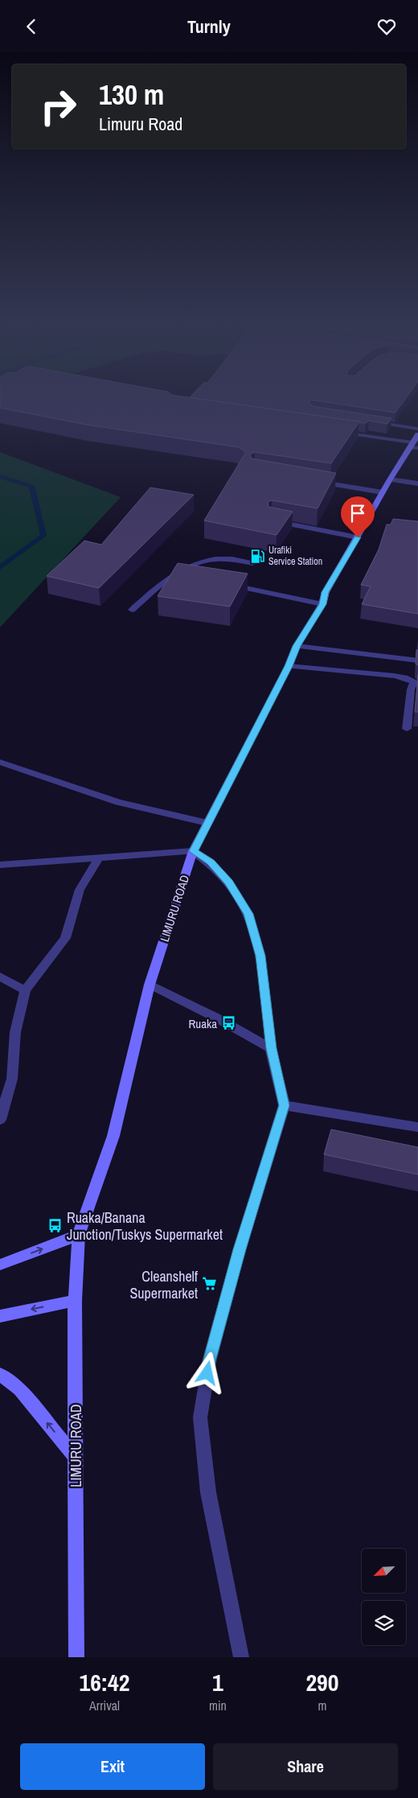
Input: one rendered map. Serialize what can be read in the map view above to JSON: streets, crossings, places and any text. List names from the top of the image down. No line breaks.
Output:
{"streets":{"main road":["LIMURU ROAD"]},"places":{"fuel station":["Urafiki Service Station"],"bus stop":["Ruaka","Ruaka/Banana Junction/Tuskys Supermarket"],"supermarket":["Cleanshelf Supermarket"]},"north":"bottom left","page":{"header":"Turnly","turn":["130 m","Limuru Road"],"eta":["16:42","Arrival","1","min","290","m"],"buttons":["Exit","Share"]}}
